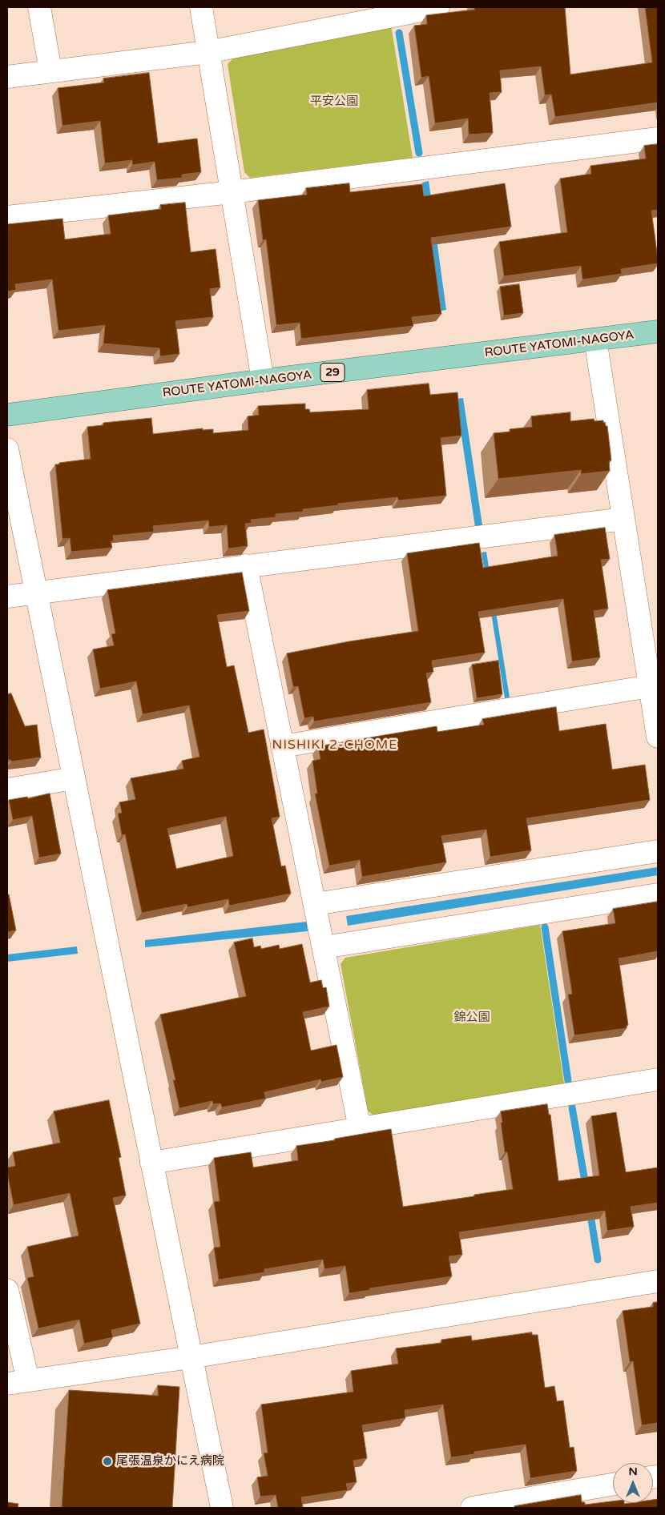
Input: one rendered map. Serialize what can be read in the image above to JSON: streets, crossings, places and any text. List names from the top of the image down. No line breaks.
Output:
{"streets":{"main road":["ROUTE YATOMI-NAGOYA","29"]},"districts":["NISHIKI 2-CHOME"],"parks":["平安公園","錦公園"],"places":["尾張温泉かにえ病院"],"north":"top"}
